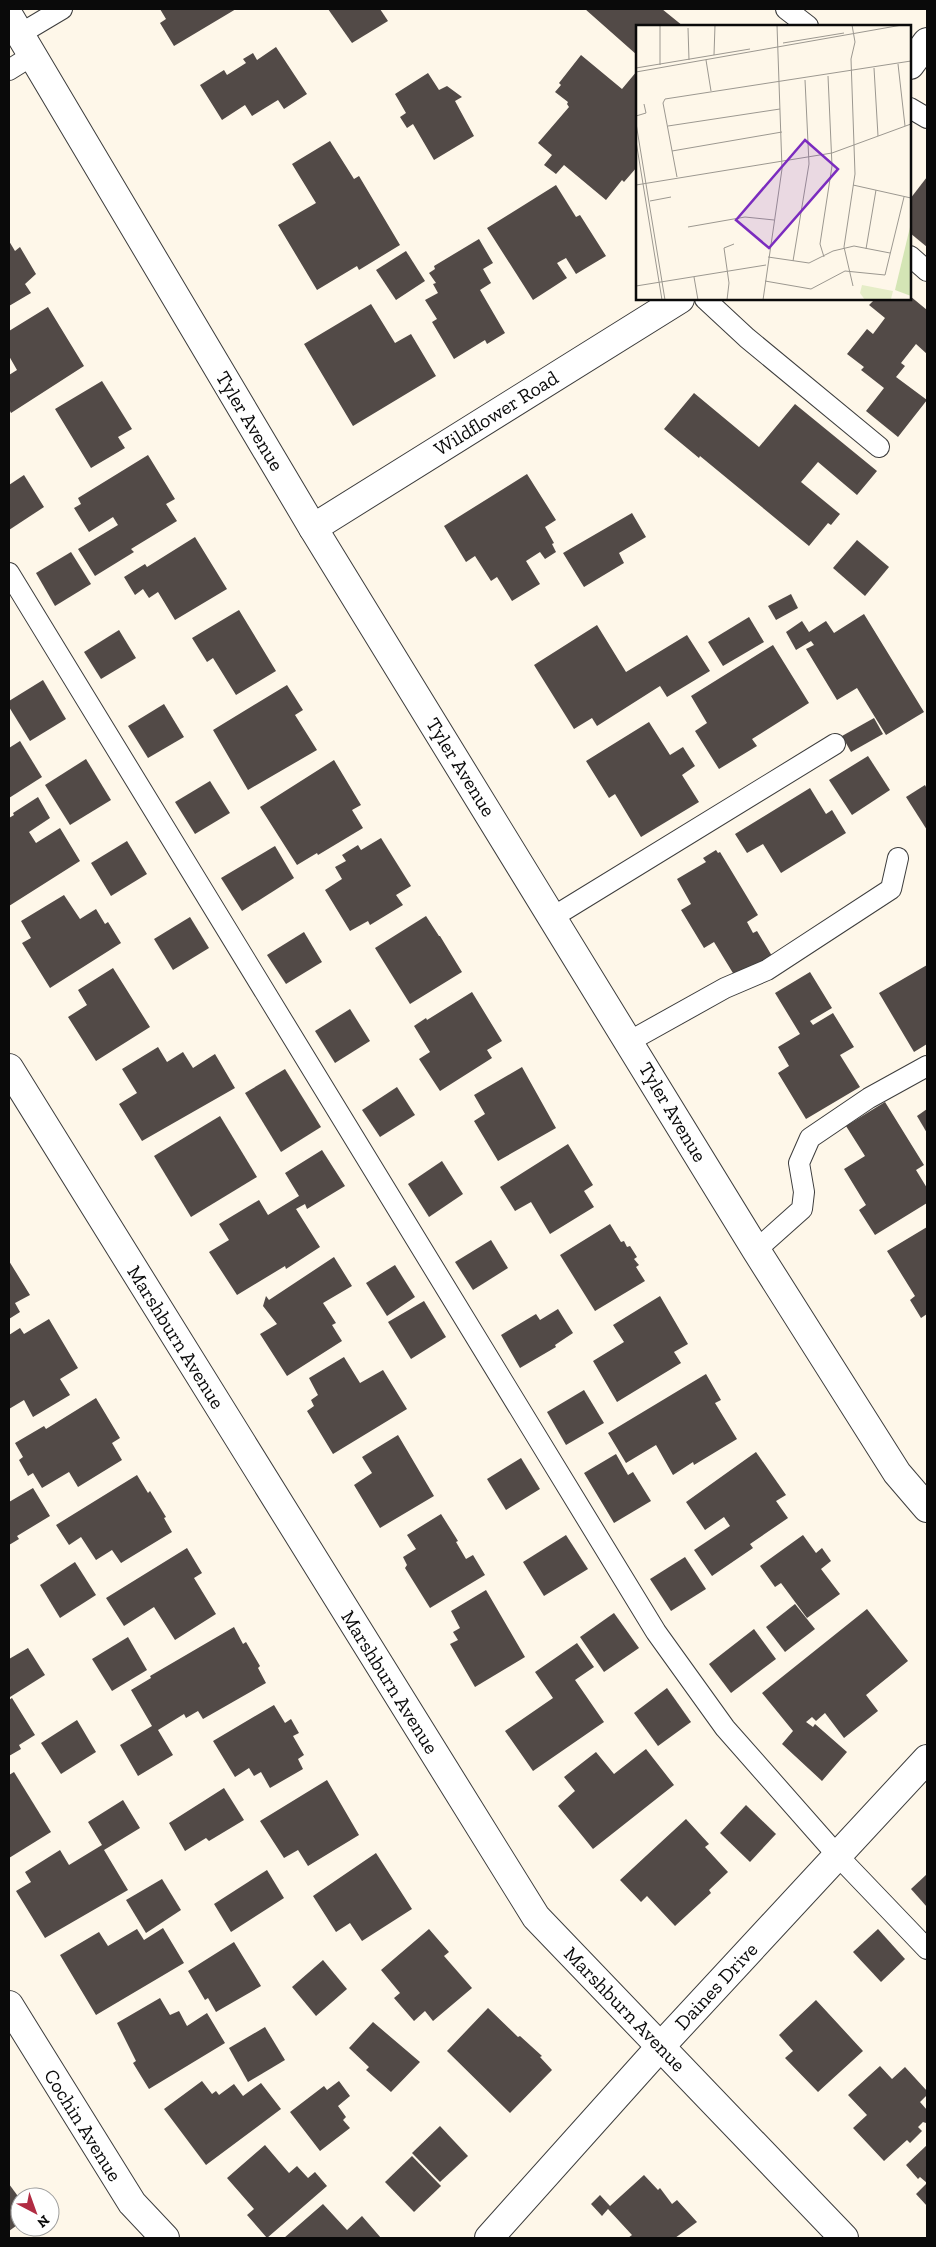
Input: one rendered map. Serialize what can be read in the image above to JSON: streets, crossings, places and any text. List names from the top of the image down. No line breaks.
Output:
{"streets":{"street":["Wildflower Road","Tyler Avenue","Marshburn Avenue","Daines Drive","Cochin Avenue"]},"crossings":[["Wildflower Road","Tyler Avenue"],["Marshburn Avenue","Daines Drive"]],"north":"bottom right"}
